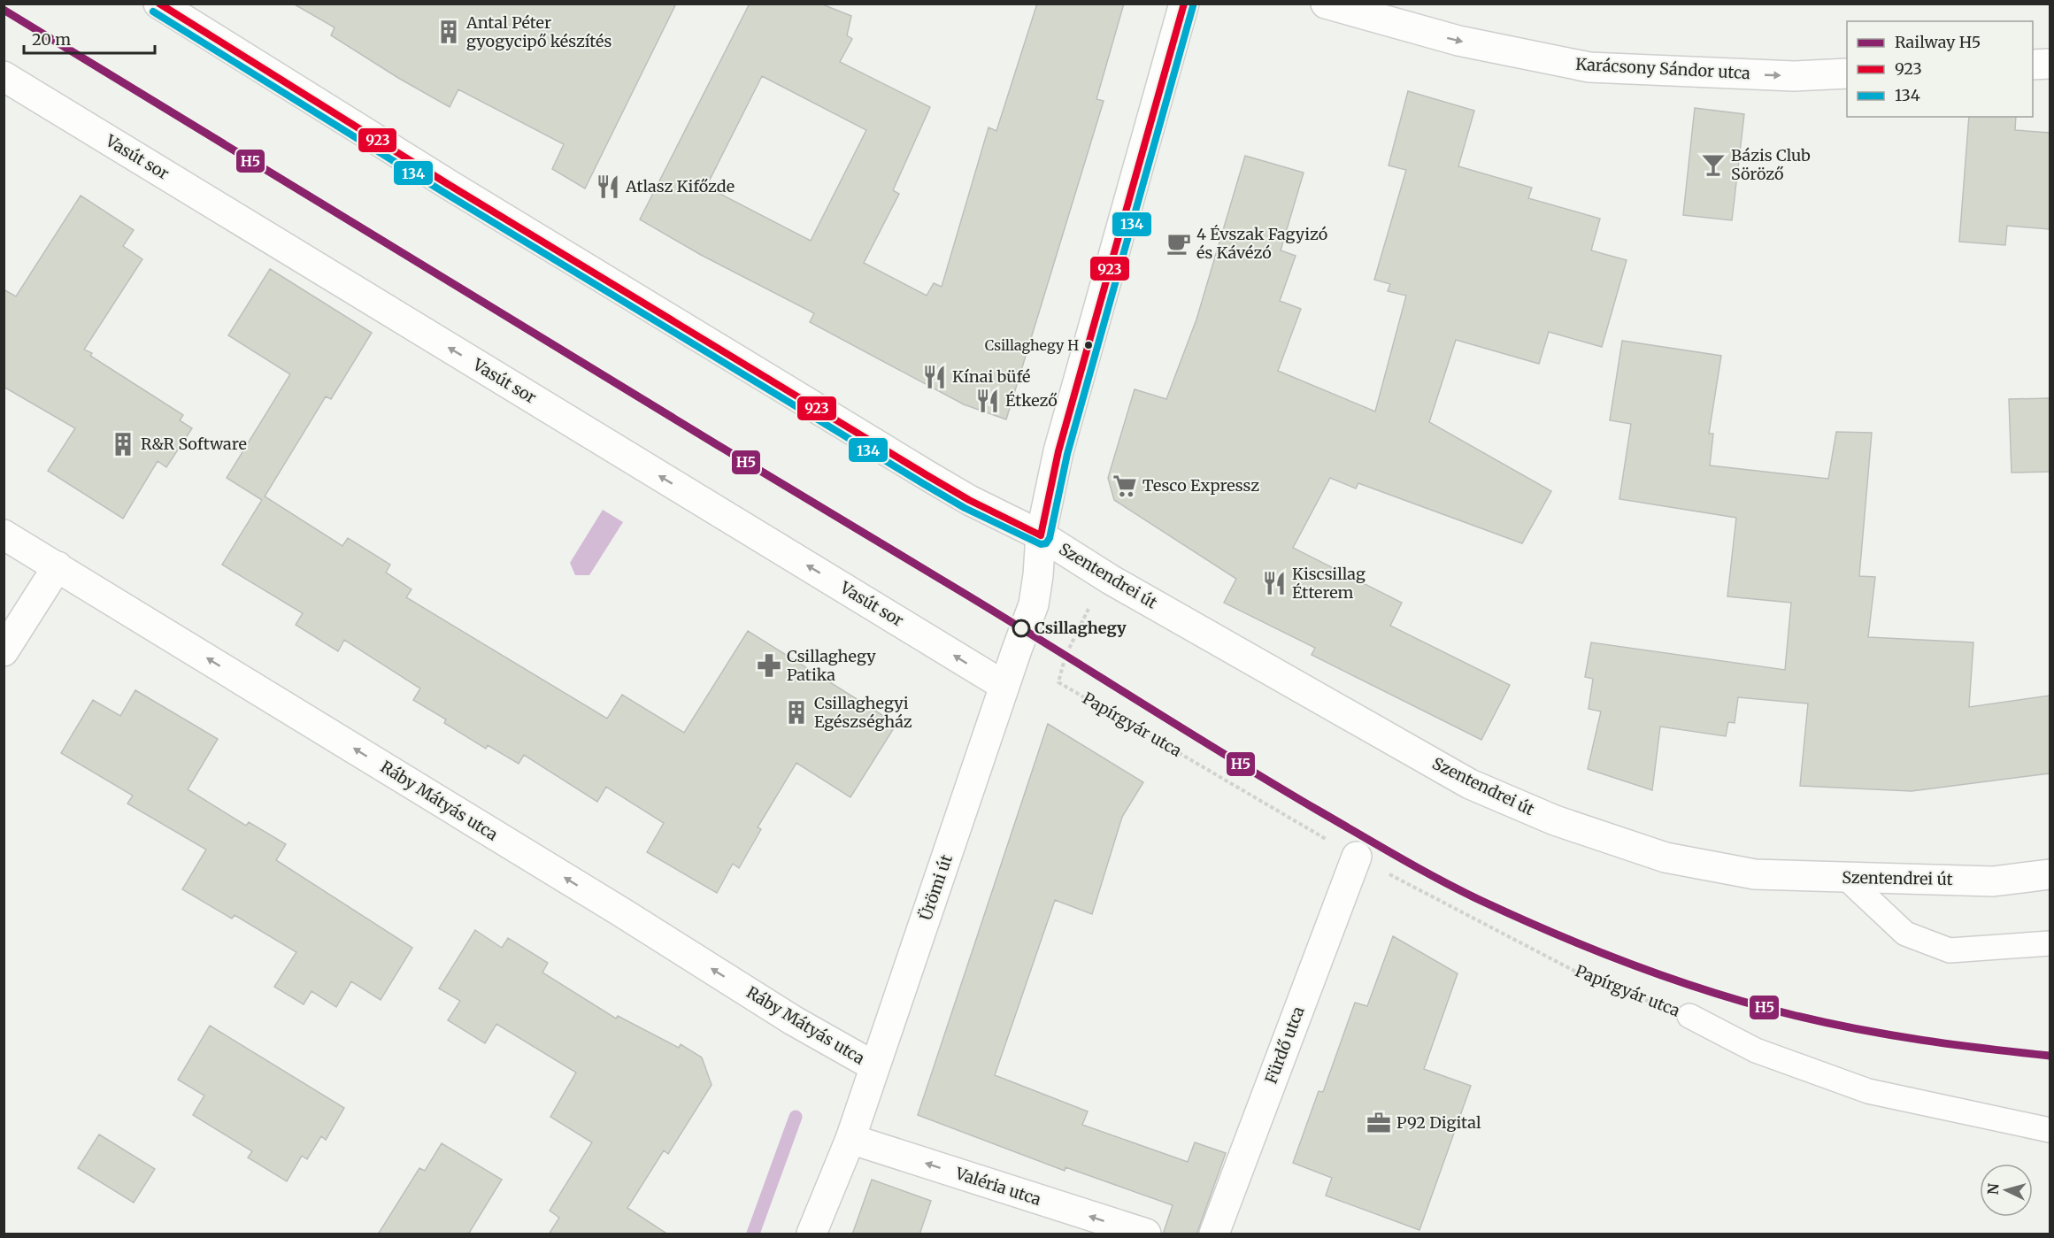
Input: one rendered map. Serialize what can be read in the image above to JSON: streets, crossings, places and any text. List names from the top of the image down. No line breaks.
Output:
{"streets":{"street":["Karácsony Sándor utca","Vasút sor","Szentendrei út","Ráby Mátyás utca","Ürömi út","Fürdő utca","Valéria utca"],"lane":["Papírgyár utca"]},"crossings":[["Vasút sor","Ürömi út"],["Szentendrei út","Ürömi út"],["Papírgyár utca","Fürdő utca"],["Ráby Mátyás utca","Ürömi út"],["Ürömi út","Valéria utca"]],"one_way":["Karácsony Sándor utca","Vasút sor","Ráby Mátyás utca","Valéria utca"],"places":{"building":["Antal Péter gyogycipő készítés","R&R Software","Csillaghegyi Egészségház"],"bar":["Bázis Club Söröző"],"restaurant":["Atlasz Kifőzde","Kínai büfé","Étkező","Kiscsillag Étterem"],"cafe":["4 Évszak Fagyizó és Kávézó"],"other":["Csillaghegy H","Csillaghegy"],"supermarket":["Tesco Expressz"],"pharmacy":["Csillaghegy Patika"],"office":["P92 Digital"]},"lines":["transit line 923","transit line 134","rail line H5"],"legend":["Railway H5","923","134"],"scale_bar":"20 m","north":"left"}
